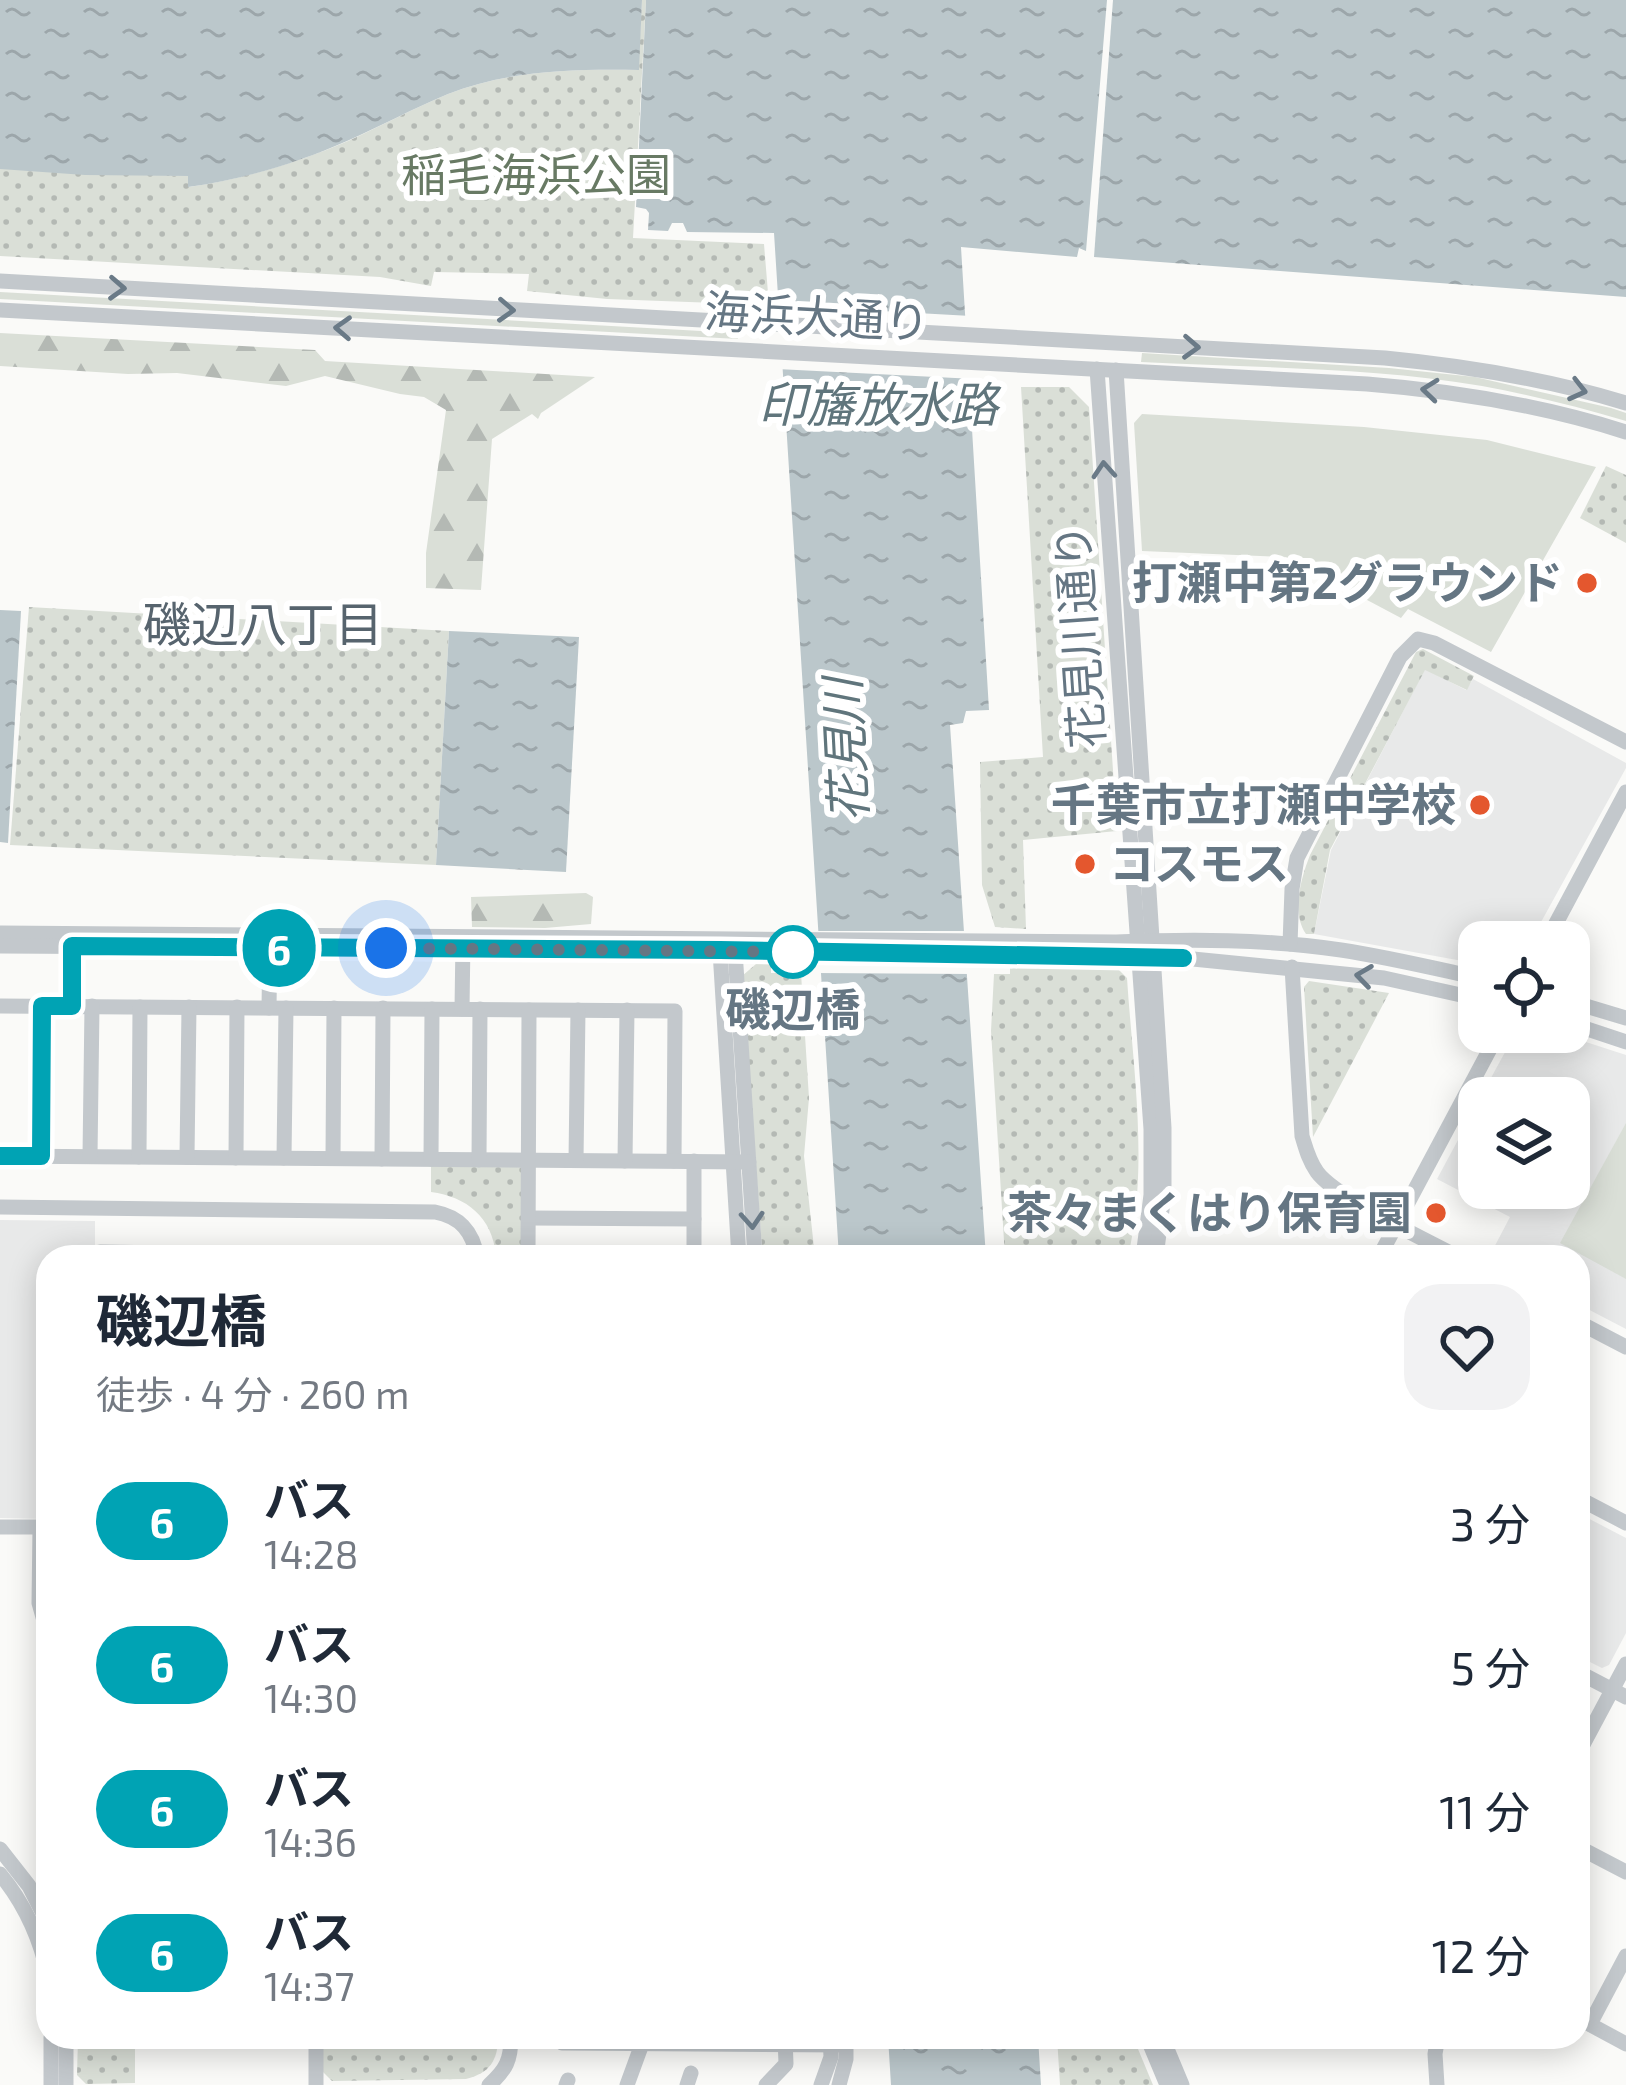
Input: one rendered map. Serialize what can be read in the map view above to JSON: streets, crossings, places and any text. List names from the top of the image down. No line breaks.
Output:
{"streets":{"street":["海浜大通り","花見川通り"]},"crossings":[["海浜大通り","花見川通り"]],"districts":["磯辺八丁目"],"water":["印旛放水路","花見川"],"parks":["稲毛海浜公園"],"places":["打瀬中第2グラウンド","千葉市立打瀬中学校","コスモス","磯辺橋","茶々まくはり保育園"],"lines":["bus line 6"],"page":{"on_map":"6","heading":["磯辺橋","徒歩 · 4 分 · 260 m"],"list":[{"mark":"6","name":"バス","note":"14:28","value":"3 分"},{"mark":"6","name":"バス","note":"14:30","value":"5 分"},{"mark":"6","name":"バス","note":"14:36","value":"11 分"},{"mark":"6","name":"バス","note":"14:37","value":"12 分"}]}}
